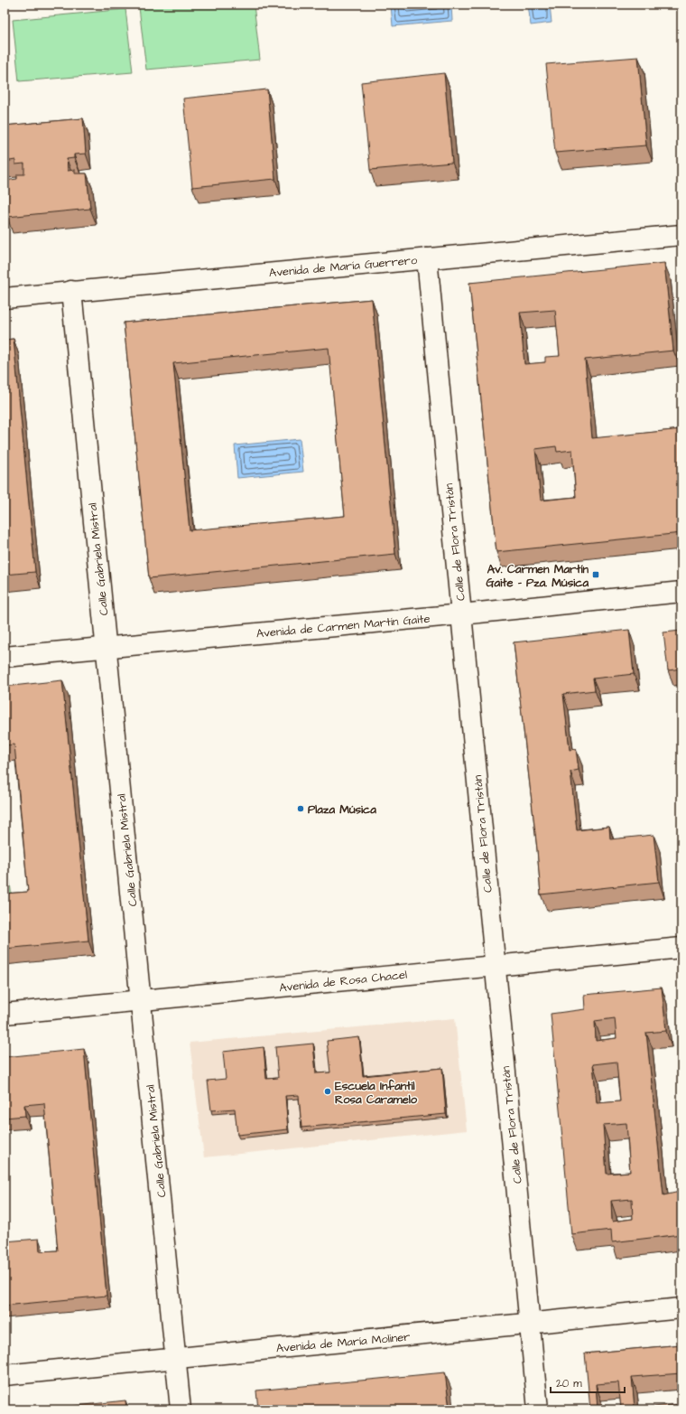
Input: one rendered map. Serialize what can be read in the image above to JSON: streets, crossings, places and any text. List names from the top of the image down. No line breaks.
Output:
{"streets":{"street":["Avenida de María Guerrero","Calle de Flora Tristán","Calle Gabriela Mistral","Avenida de Carmen Martín Gaite","Avenida de Rosa Chacel","Avenida de María Moliner"]},"crossings":[["Avenida de María Guerrero","Calle de Flora Tristán"],["Avenida de María Guerrero","Calle Gabriela Mistral"],["Calle de Flora Tristán","Avenida de Carmen Martín Gaite"],["Calle de Flora Tristán","Avenida de Rosa Chacel"],["Calle de Flora Tristán","Avenida de María Moliner"],["Calle Gabriela Mistral","Avenida de Carmen Martín Gaite"],["Calle Gabriela Mistral","Avenida de Rosa Chacel"],["Calle Gabriela Mistral","Avenida de María Moliner"]],"places":{"transit":["Av. Carmen Martín Gaite - Pza. Música"],"other":["Plaza Música","Escuela Infantil Rosa Caramelo"]},"scale_bar":"20 m"}
